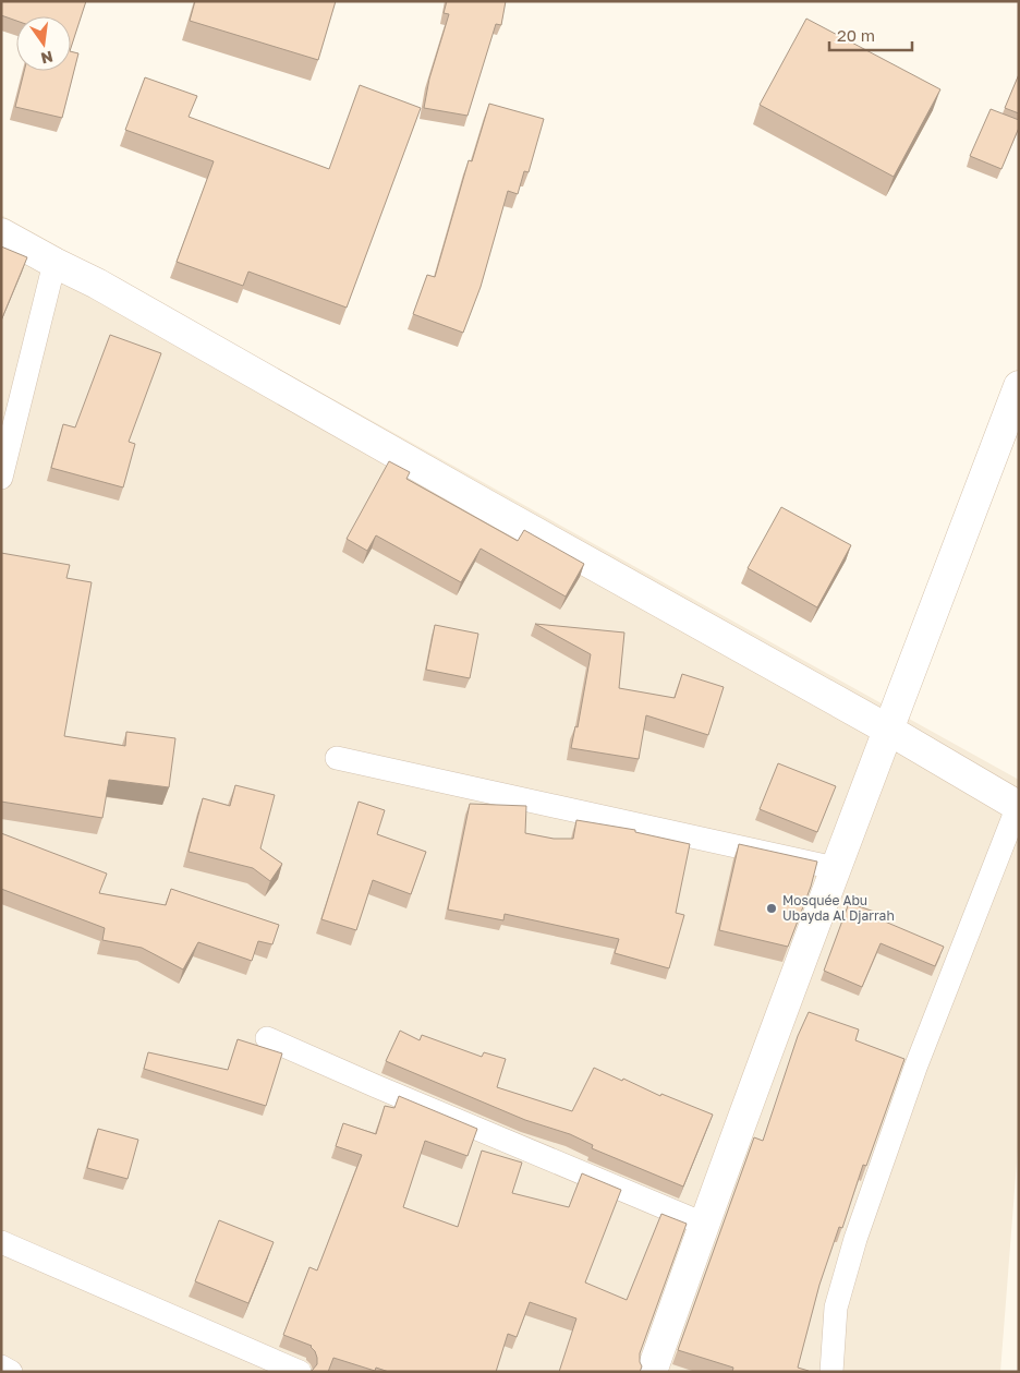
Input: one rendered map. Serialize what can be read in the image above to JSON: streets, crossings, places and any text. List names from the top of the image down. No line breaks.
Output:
{"places":["Mosquée Abu Ubayda Al Djarrah"],"scale_bar":"20 m","north":"bottom"}
